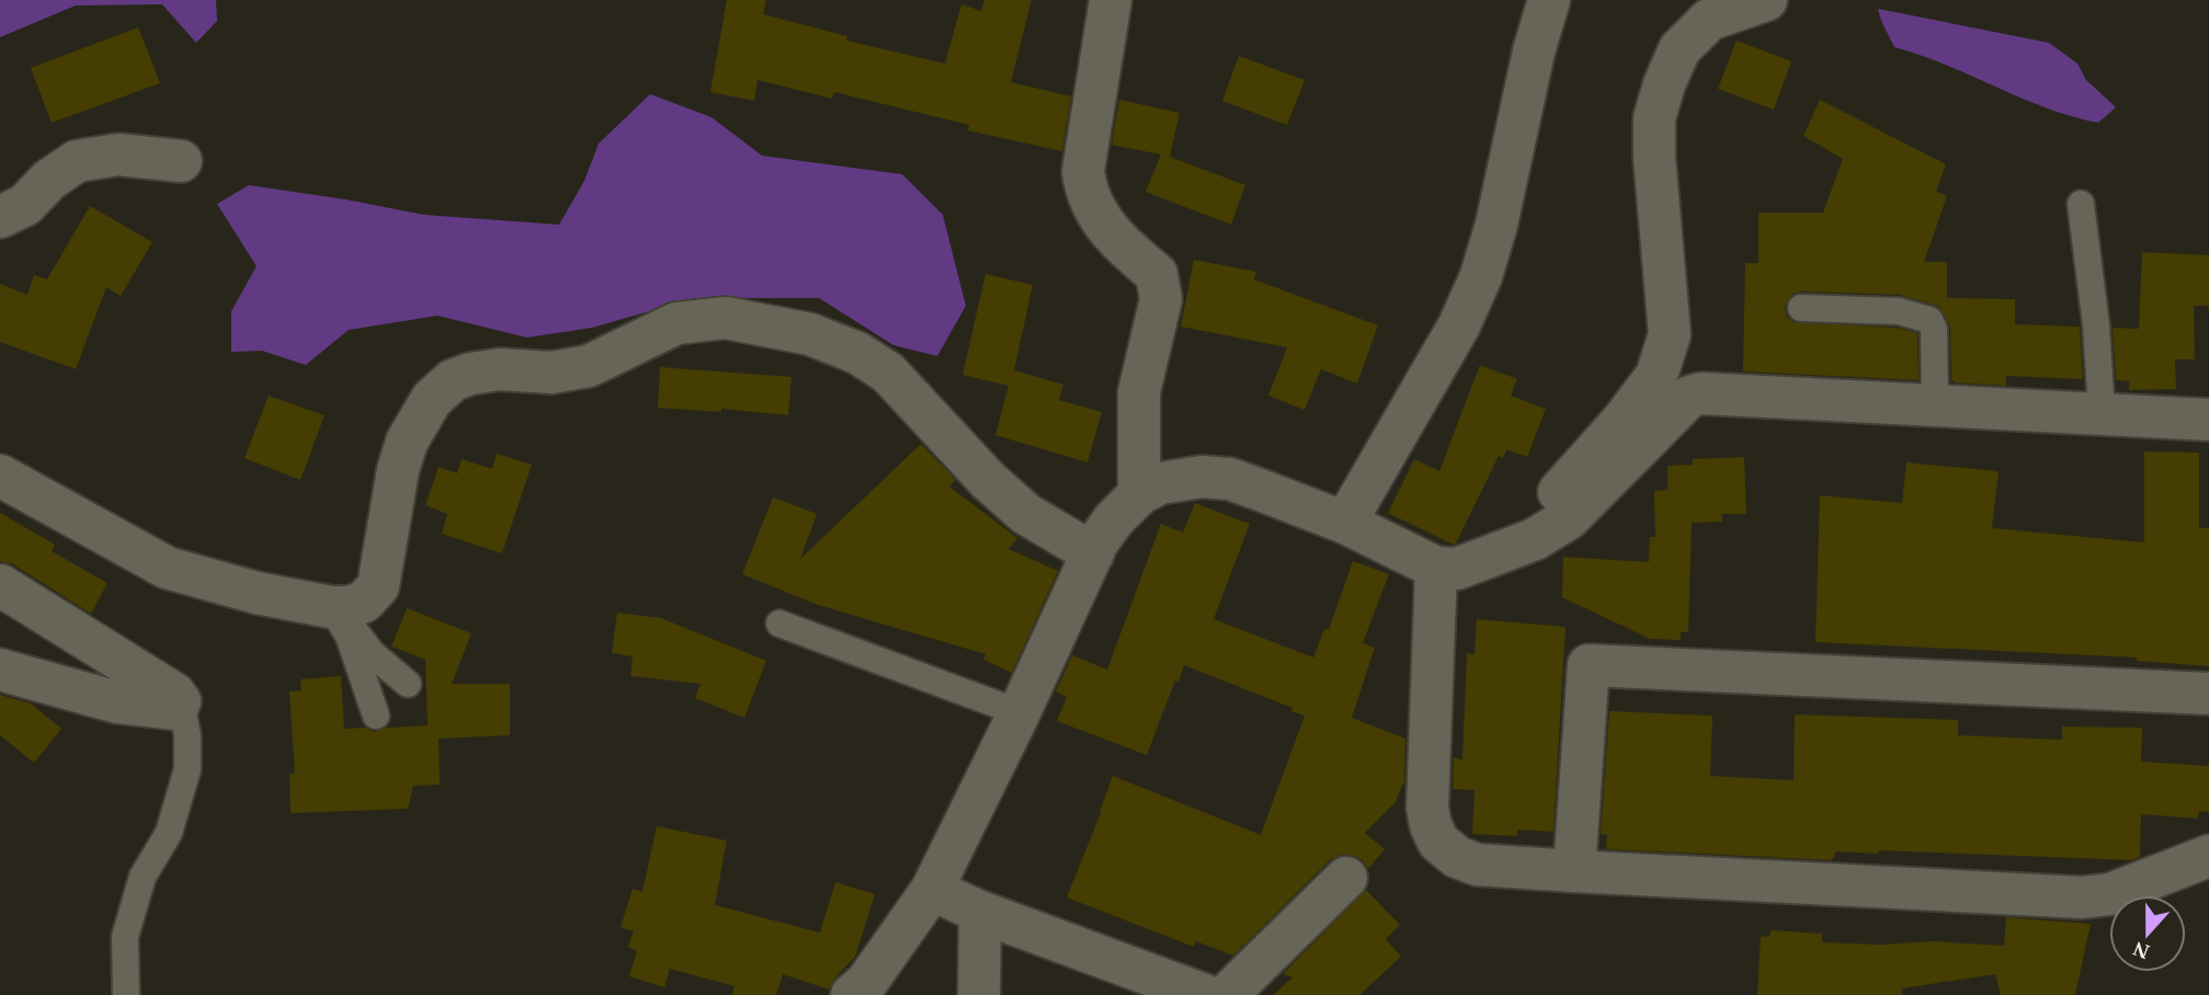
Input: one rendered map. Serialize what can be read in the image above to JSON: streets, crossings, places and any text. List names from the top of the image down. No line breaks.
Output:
{"north":"bottom"}
